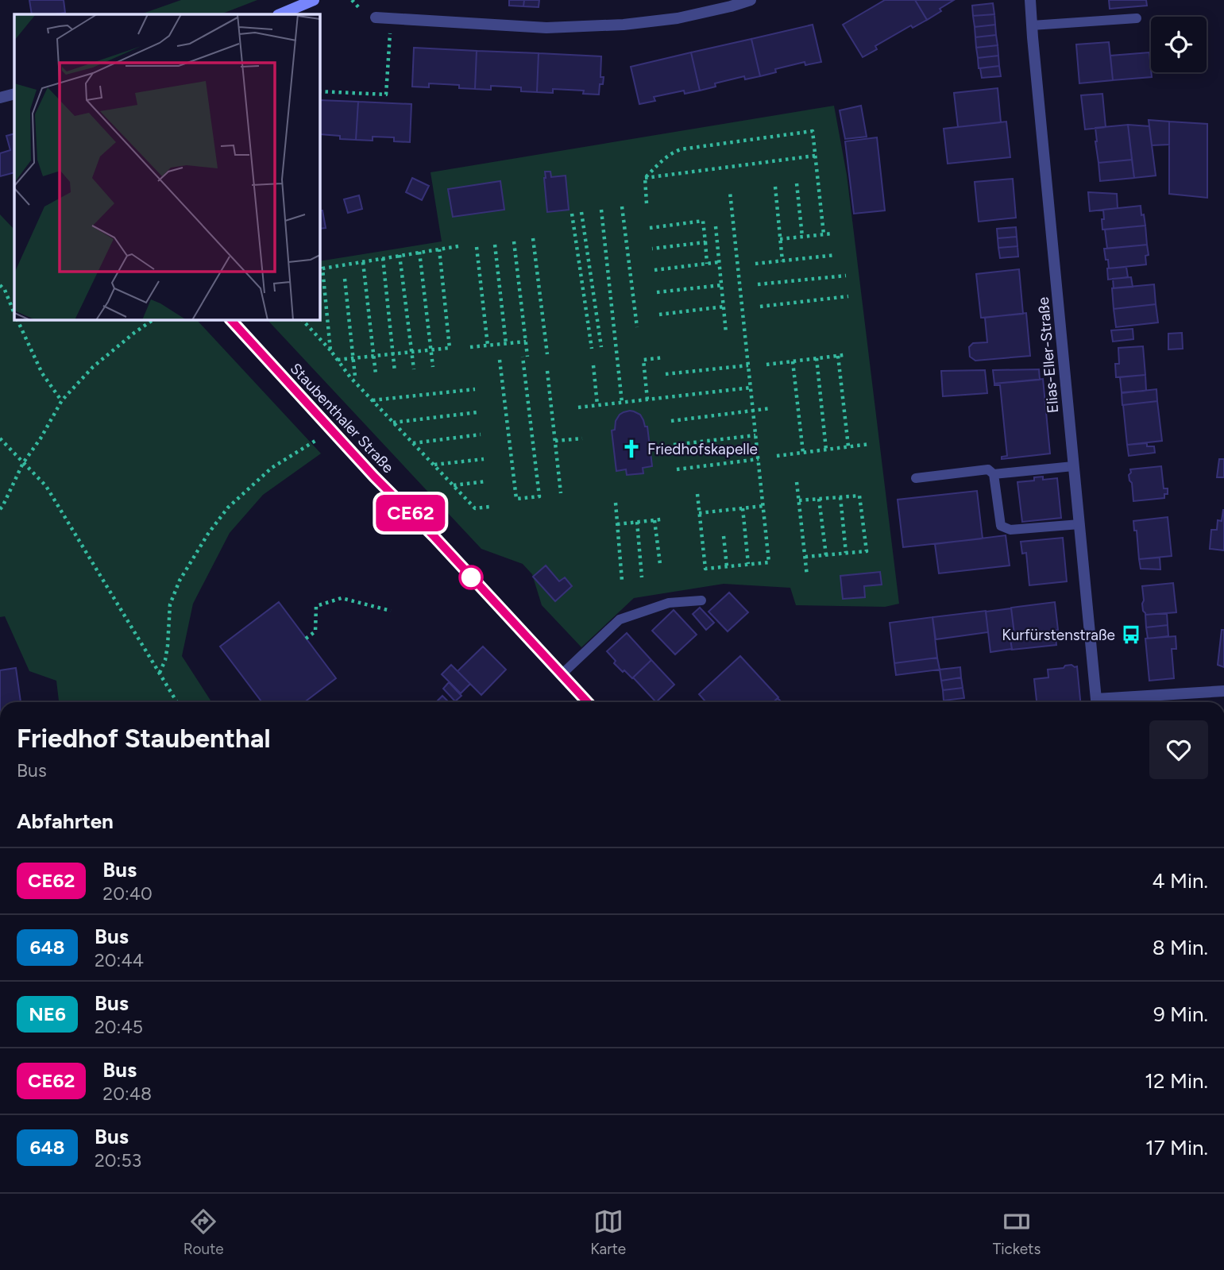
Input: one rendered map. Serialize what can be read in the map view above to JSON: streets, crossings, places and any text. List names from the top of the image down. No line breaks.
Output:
{"streets":{"main road":["Staubenthaler Straße"],"street":["Elias-Eller-Straße"]},"places":{"church":["Friedhofskapelle"],"bus stop":["Kurfürstenstraße"]},"lines":["bus line CE62"],"page":{"on_map":"CE62","heading":[["Friedhof Staubenthal","Bus"],"Abfahrten"],"list":[{"mark":"CE62","name":"Bus","note":"20:40","value":"4 Min."},{"mark":"648","name":"Bus","note":"20:44","value":"8 Min."},{"mark":"NE6","name":"Bus","note":"20:45","value":"9 Min."},{"mark":"CE62","name":"Bus","note":"20:48","value":"12 Min."},{"mark":"648","name":"Bus","note":"20:53","value":"17 Min."}],"tabs":["Route","Karte","Tickets"]}}
